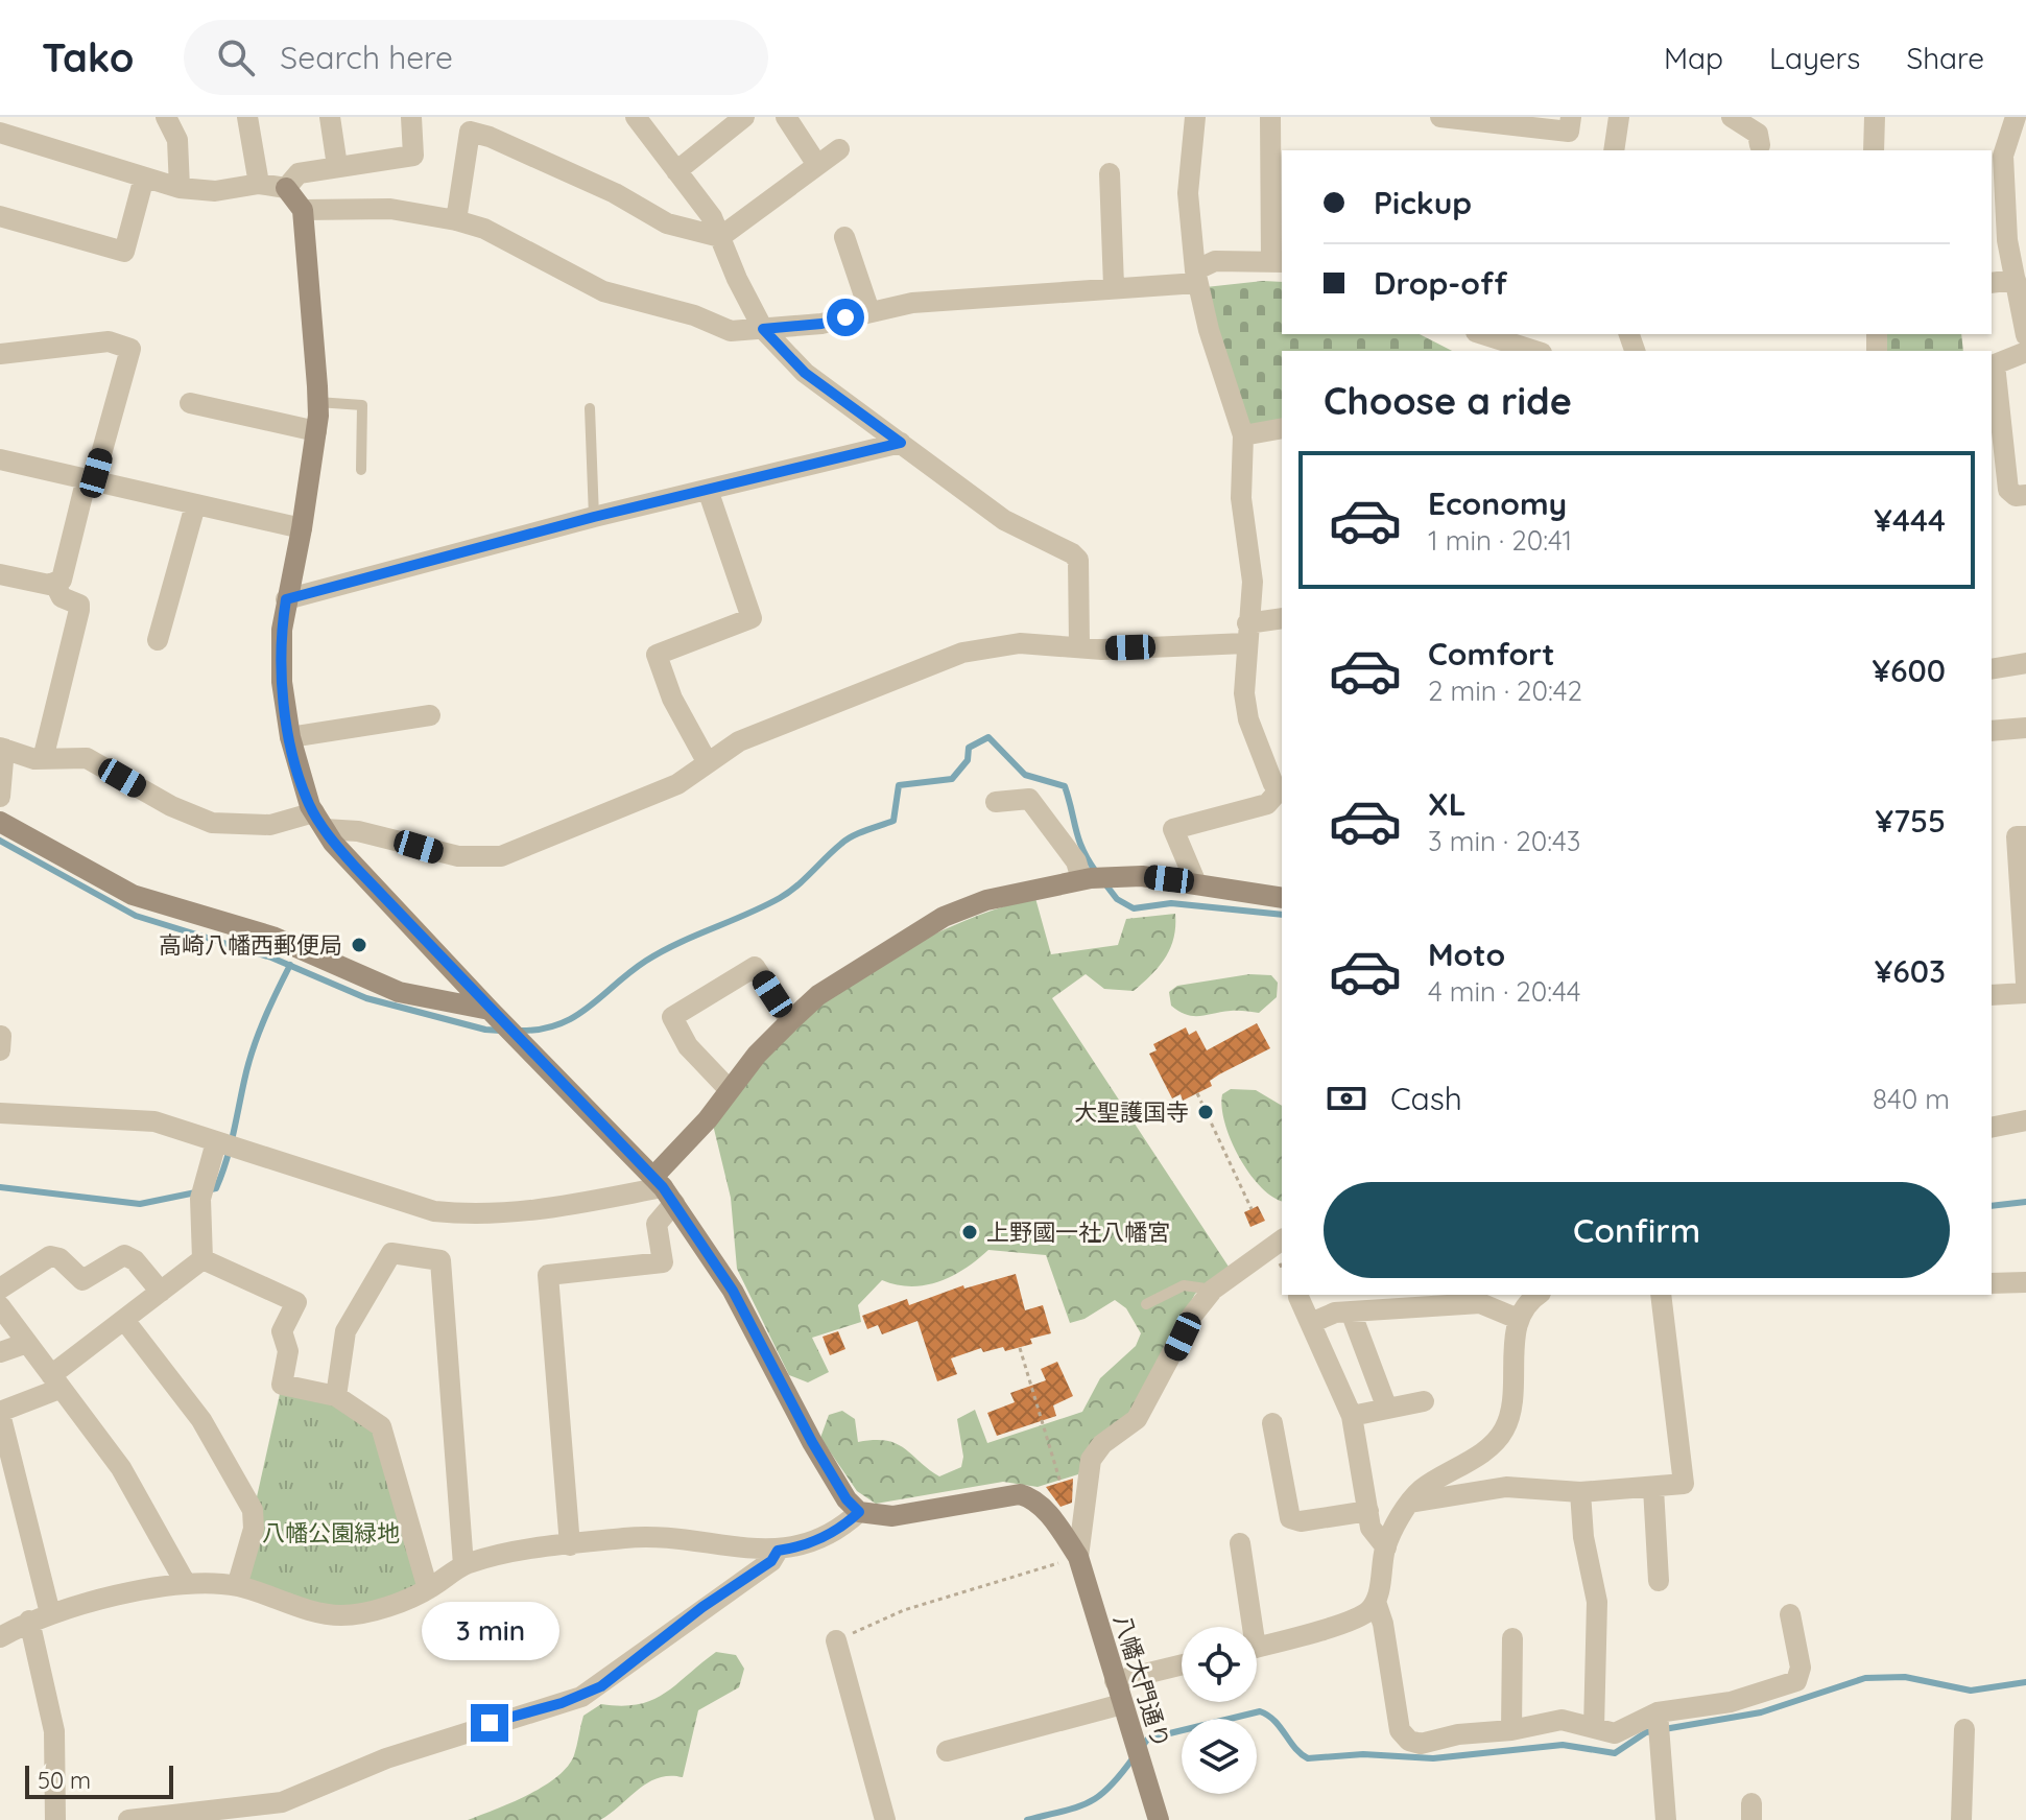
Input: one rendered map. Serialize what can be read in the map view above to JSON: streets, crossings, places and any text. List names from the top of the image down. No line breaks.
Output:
{"streets":{"street":["八幡大門通り"]},"parks":["八幡公園緑地"],"places":["高崎八幡西郵便局","大聖護国寺","上野國一社八幡宮"],"scale_bar":"50 m","page":{"header":"Tako","search":"Search here","nav":["Map","Layers","Share"],"banner":["Pickup","Drop-off"],"heading":"Choose a ride","list":[{"name":"Economy","note":"1 min · 20:41","value":"¥444"},{"name":"Comfort","note":"2 min · 20:42","value":"¥600"},{"name":"XL","note":"3 min · 20:43","value":"¥755"},{"name":"Moto","note":"4 min · 20:44","value":"¥603"}],"pay":["Cash","840 m"],"buttons":"Confirm","bubble":"3 min","scale":"50 m"}}
